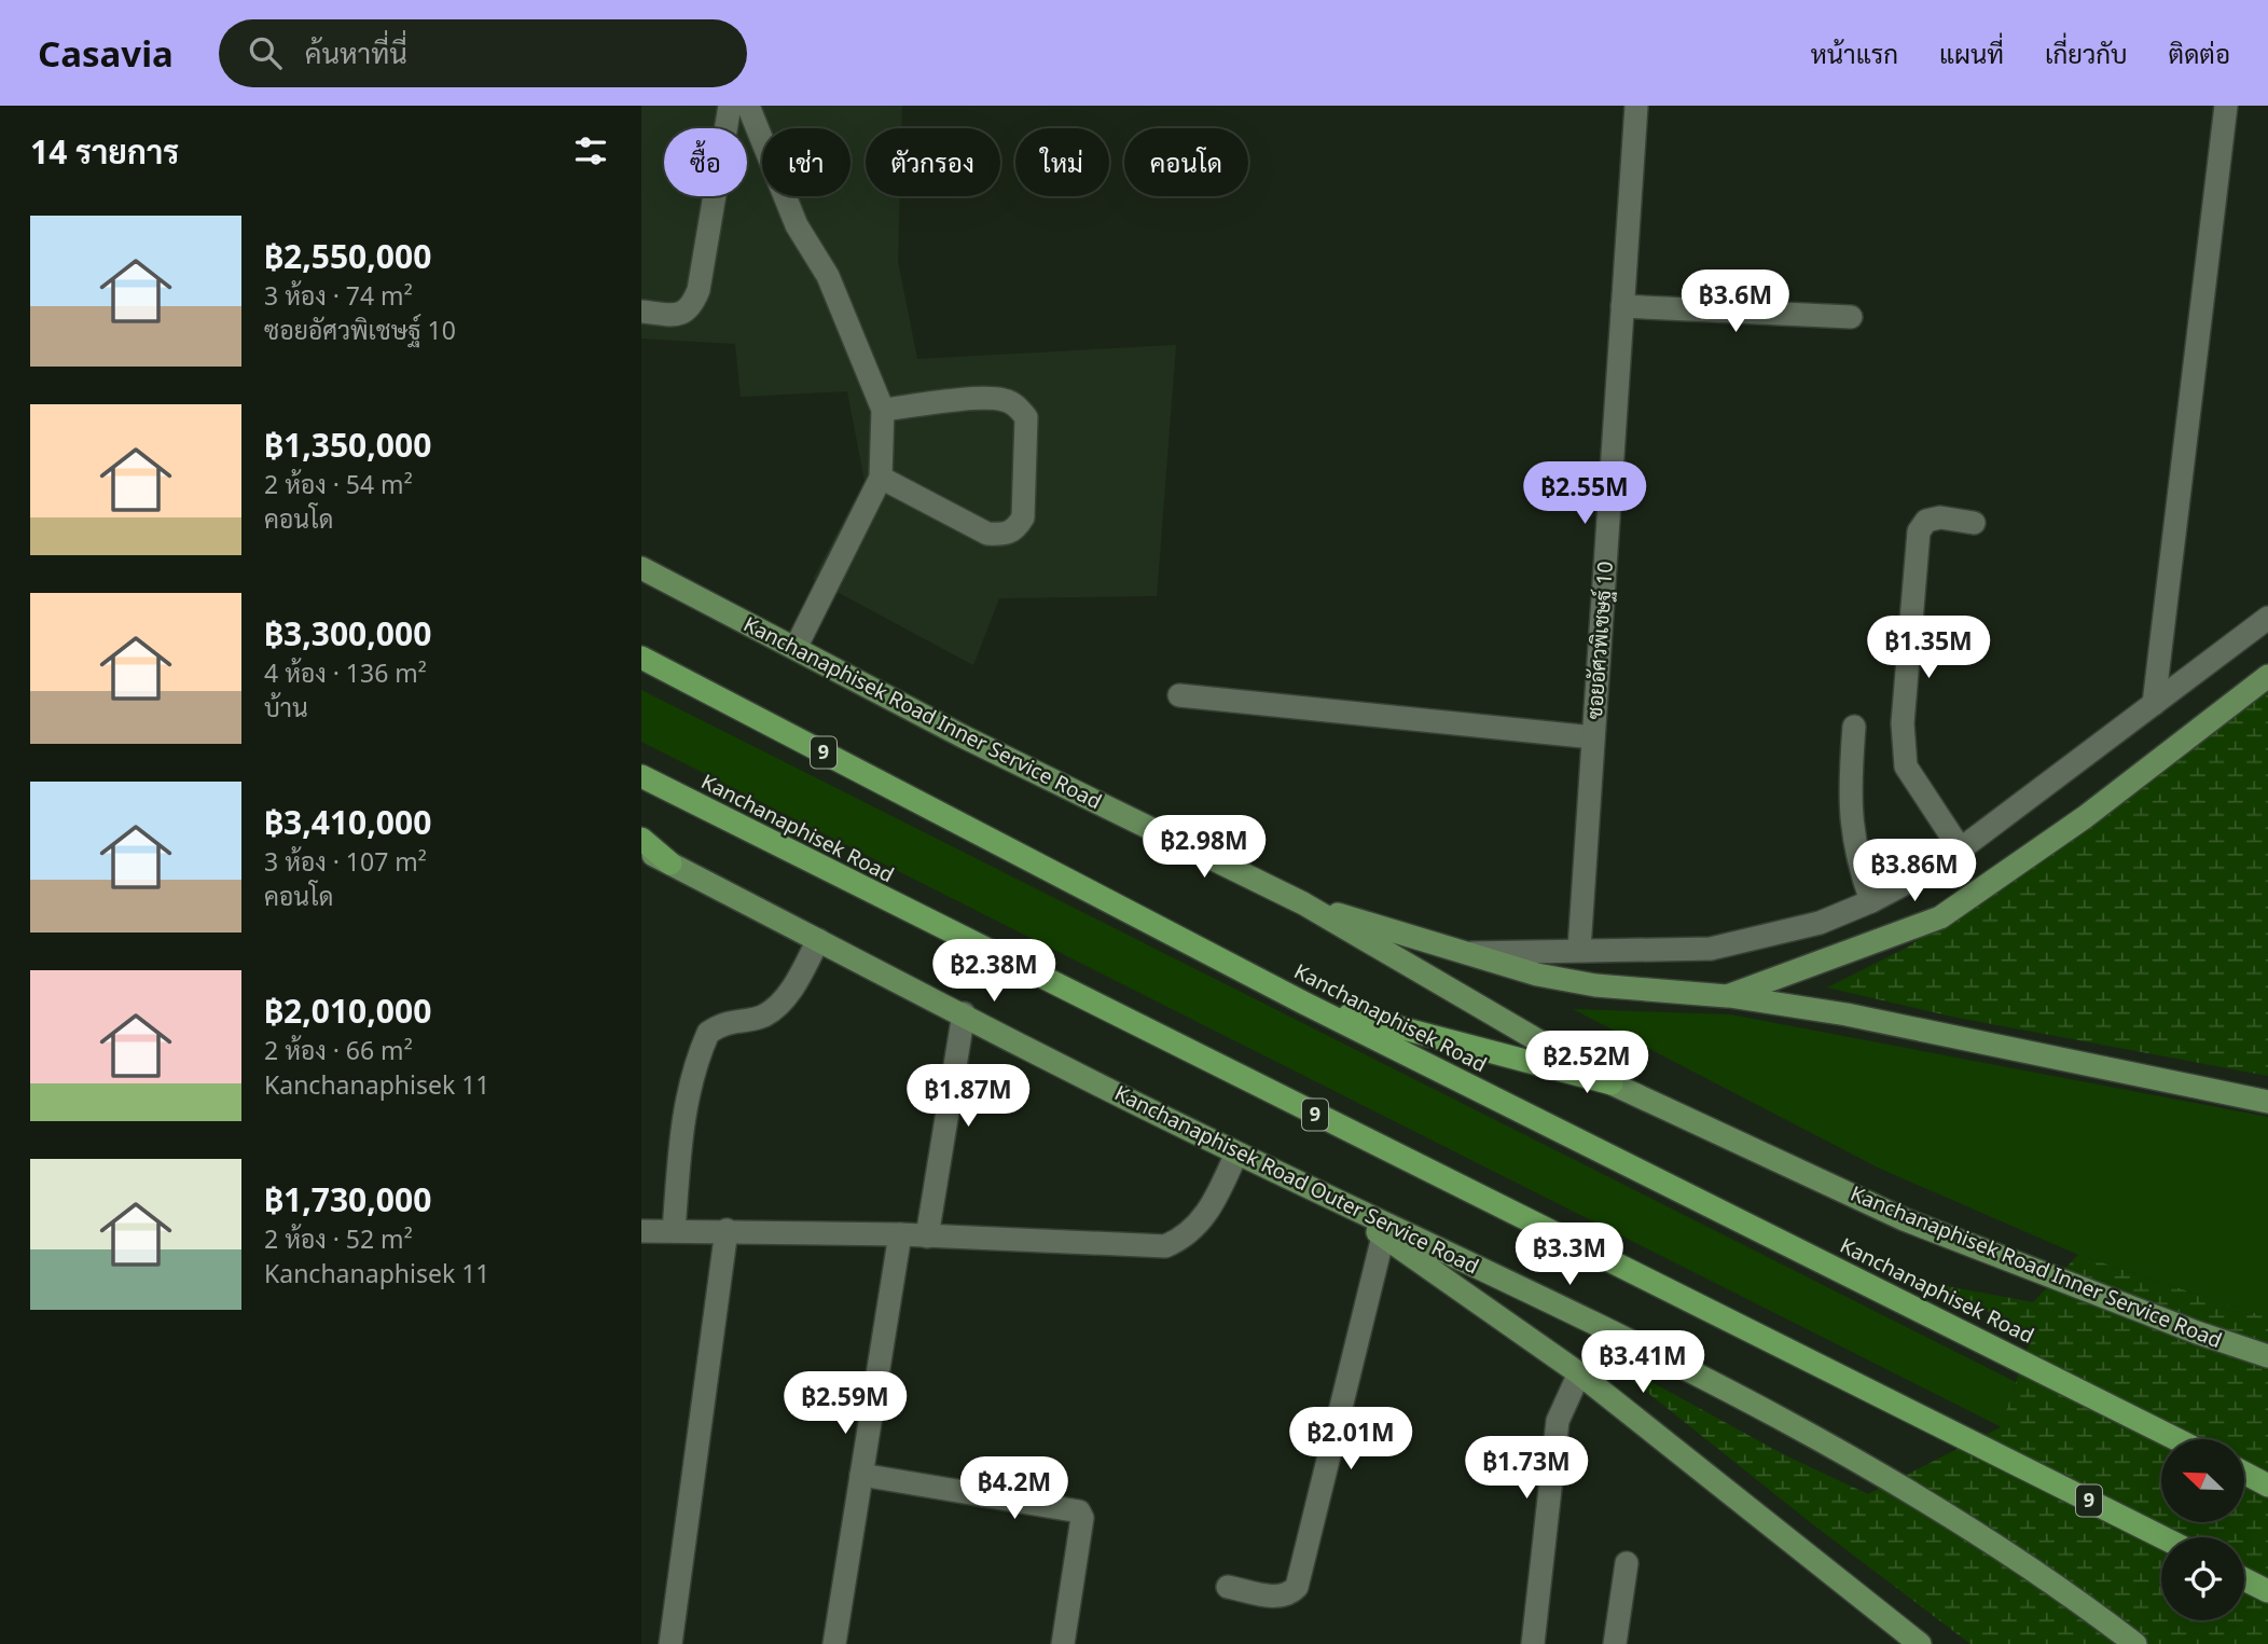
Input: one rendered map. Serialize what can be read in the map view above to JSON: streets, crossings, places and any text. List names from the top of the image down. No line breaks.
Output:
{"streets":{"highway":["9","Kanchanaphisek Road"],"main road":["Kanchanaphisek Road Inner Service Road","Kanchanaphisek Road Outer Service Road"],"street":["ซอยอัศวพิเชษฐ์ 10"]},"north":"top left","page":{"header":"Casavia","search":"ค้นหาที่นี่","nav":["หน้าแรก","แผนที่","เกี่ยวกับ","ติดต่อ"],"heading":"14 รายการ","chip":["ซื้อ","เช่า","ตัวกรอง","ใหม่","คอนโด"],"list":[{"name":"฿2,550,000","note":"3 ห้อง · 74 m² · ซอยอัศวพิเชษฐ์ 10"},{"name":"฿1,350,000","note":"2 ห้อง · 54 m² · คอนโด"},{"name":"฿3,300,000","note":"4 ห้อง · 136 m² · บ้าน"},{"name":"฿3,410,000","note":"3 ห้อง · 107 m² · คอนโด"},{"name":"฿2,010,000","note":"2 ห้อง · 66 m² · Kanchanaphisek 11"},{"name":"฿1,730,000","note":"2 ห้อง · 52 m² · Kanchanaphisek 11"}],"price":["฿3.6M","฿2.55M","฿1.35M","฿2.98M","฿3.86M","฿2.38M","฿2.52M","฿1.87M","฿3.3M","฿3.41M","฿2.59M","฿2.01M","฿1.73M","฿4.2M"]}}
